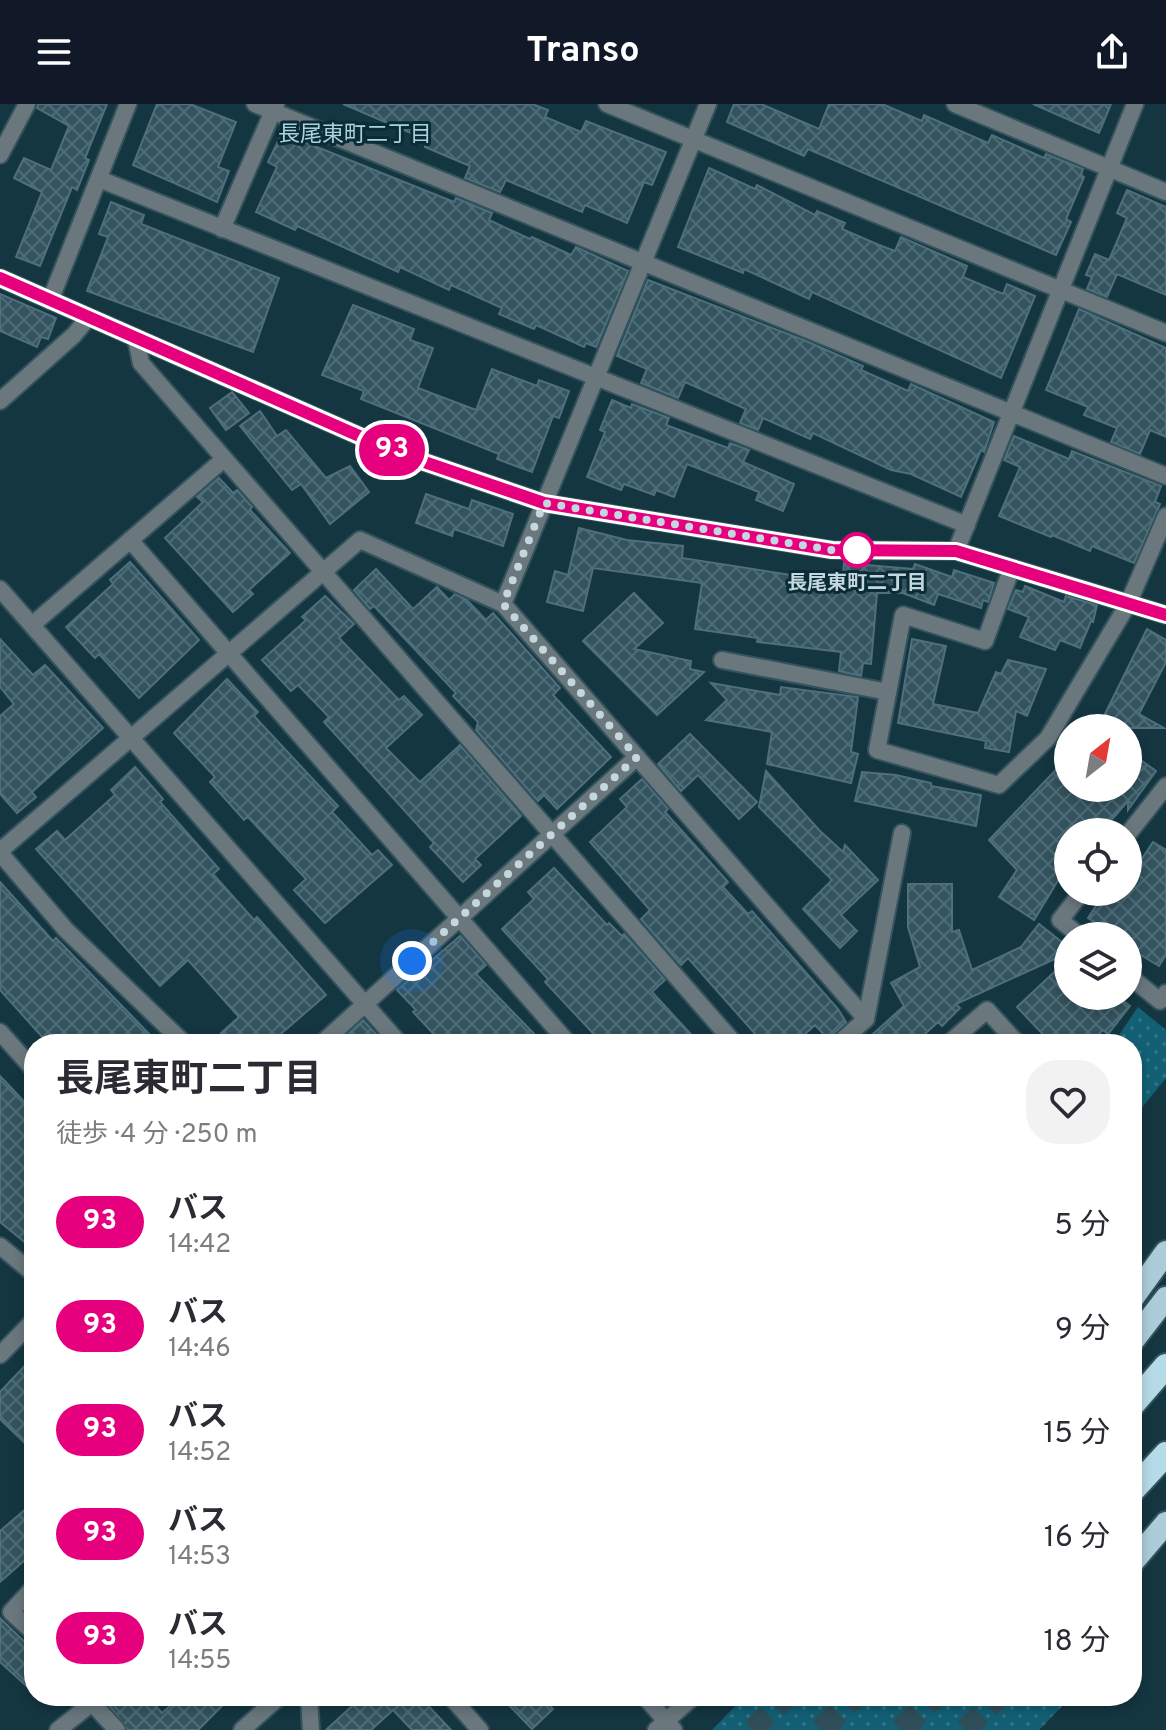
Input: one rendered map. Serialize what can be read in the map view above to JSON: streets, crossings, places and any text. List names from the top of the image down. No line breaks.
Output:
{"districts":["長尾東町二丁目"],"places":["長尾東町二丁目"],"lines":["bus line 93"],"north":"top right","page":{"header":"Transo","on_map":"93","heading":["長尾東町二丁目","徒歩 · 4 分 · 250 m"],"list":[{"mark":"93","name":"バス","note":"14:42","value":"5 分"},{"mark":"93","name":"バス","note":"14:46","value":"9 分"},{"mark":"93","name":"バス","note":"14:52","value":"15 分"},{"mark":"93","name":"バス","note":"14:53","value":"16 分"},{"mark":"93","name":"バス","note":"14:55","value":"18 分"}]}}
